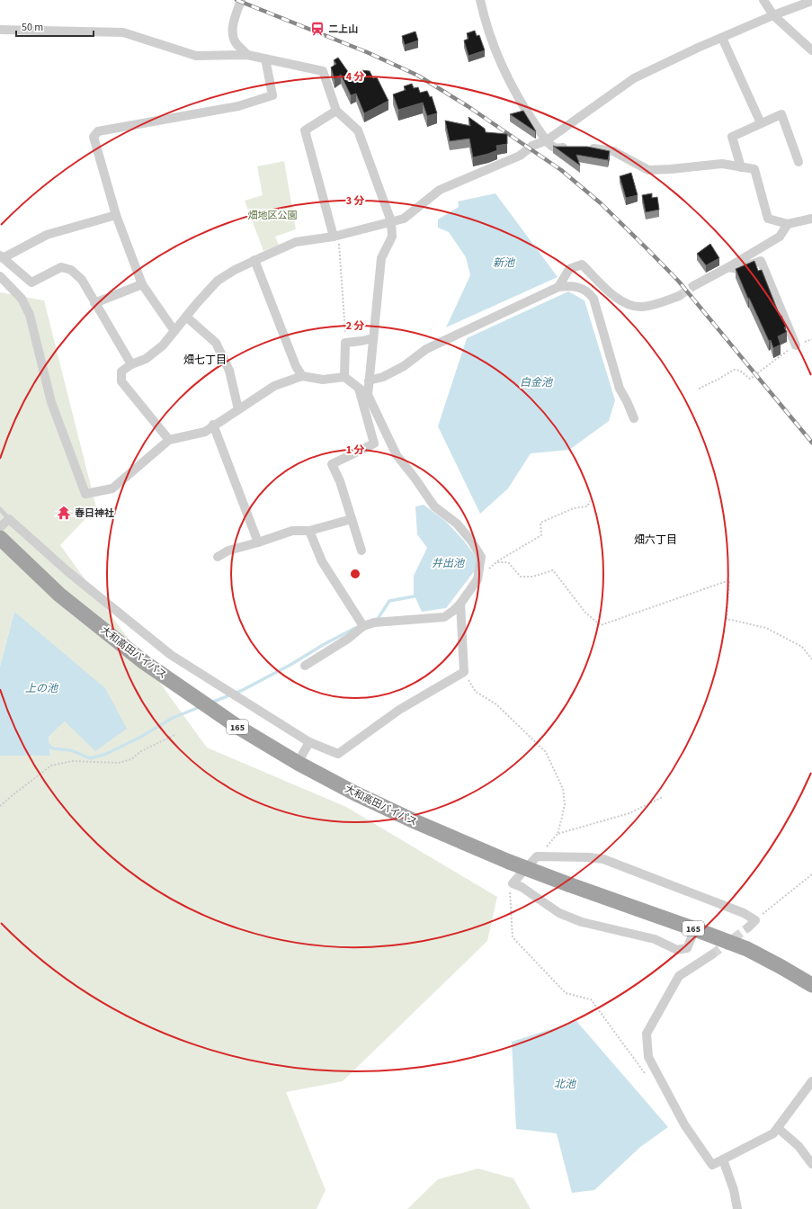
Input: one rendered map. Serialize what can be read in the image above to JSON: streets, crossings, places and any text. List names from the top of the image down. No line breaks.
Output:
{"streets":{"highway":["大和高田バイパス","165"]},"districts":["畑七丁目","畑六丁目"],"water":["新池","白金池","井出池","上の池","北池"],"parks":["畑地区公園"],"places":{"station":["二上山"],"temple":["春日神社"]},"scale_bar":"50 m","rings":["4 分","3 分","2 分","1 分"]}
